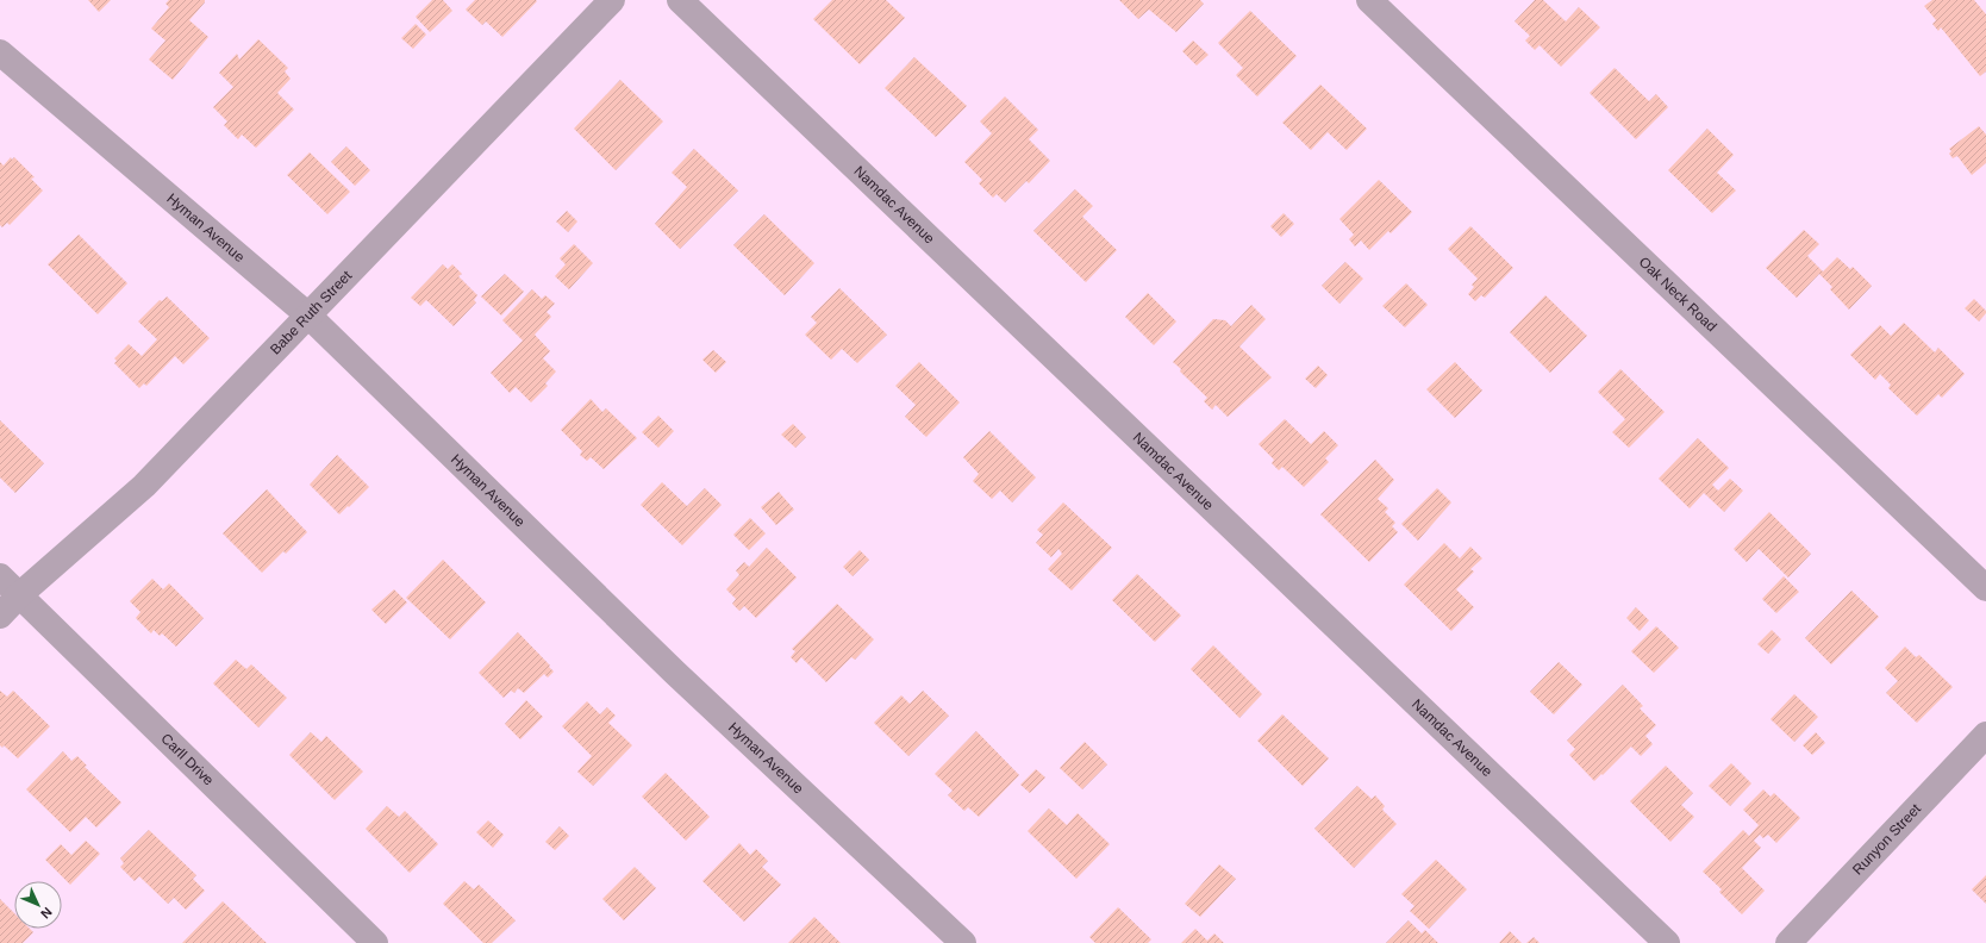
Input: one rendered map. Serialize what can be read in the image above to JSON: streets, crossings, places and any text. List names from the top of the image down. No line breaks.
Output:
{"streets":{"street":["Namdac Avenue","Hyman Avenue","Oak Neck Road","Babe Ruth Street","Carll Drive","Runyon Street"]},"crossings":[["Hyman Avenue","Babe Ruth Street"],["Babe Ruth Street","Carll Drive"]],"north":"bottom right"}
